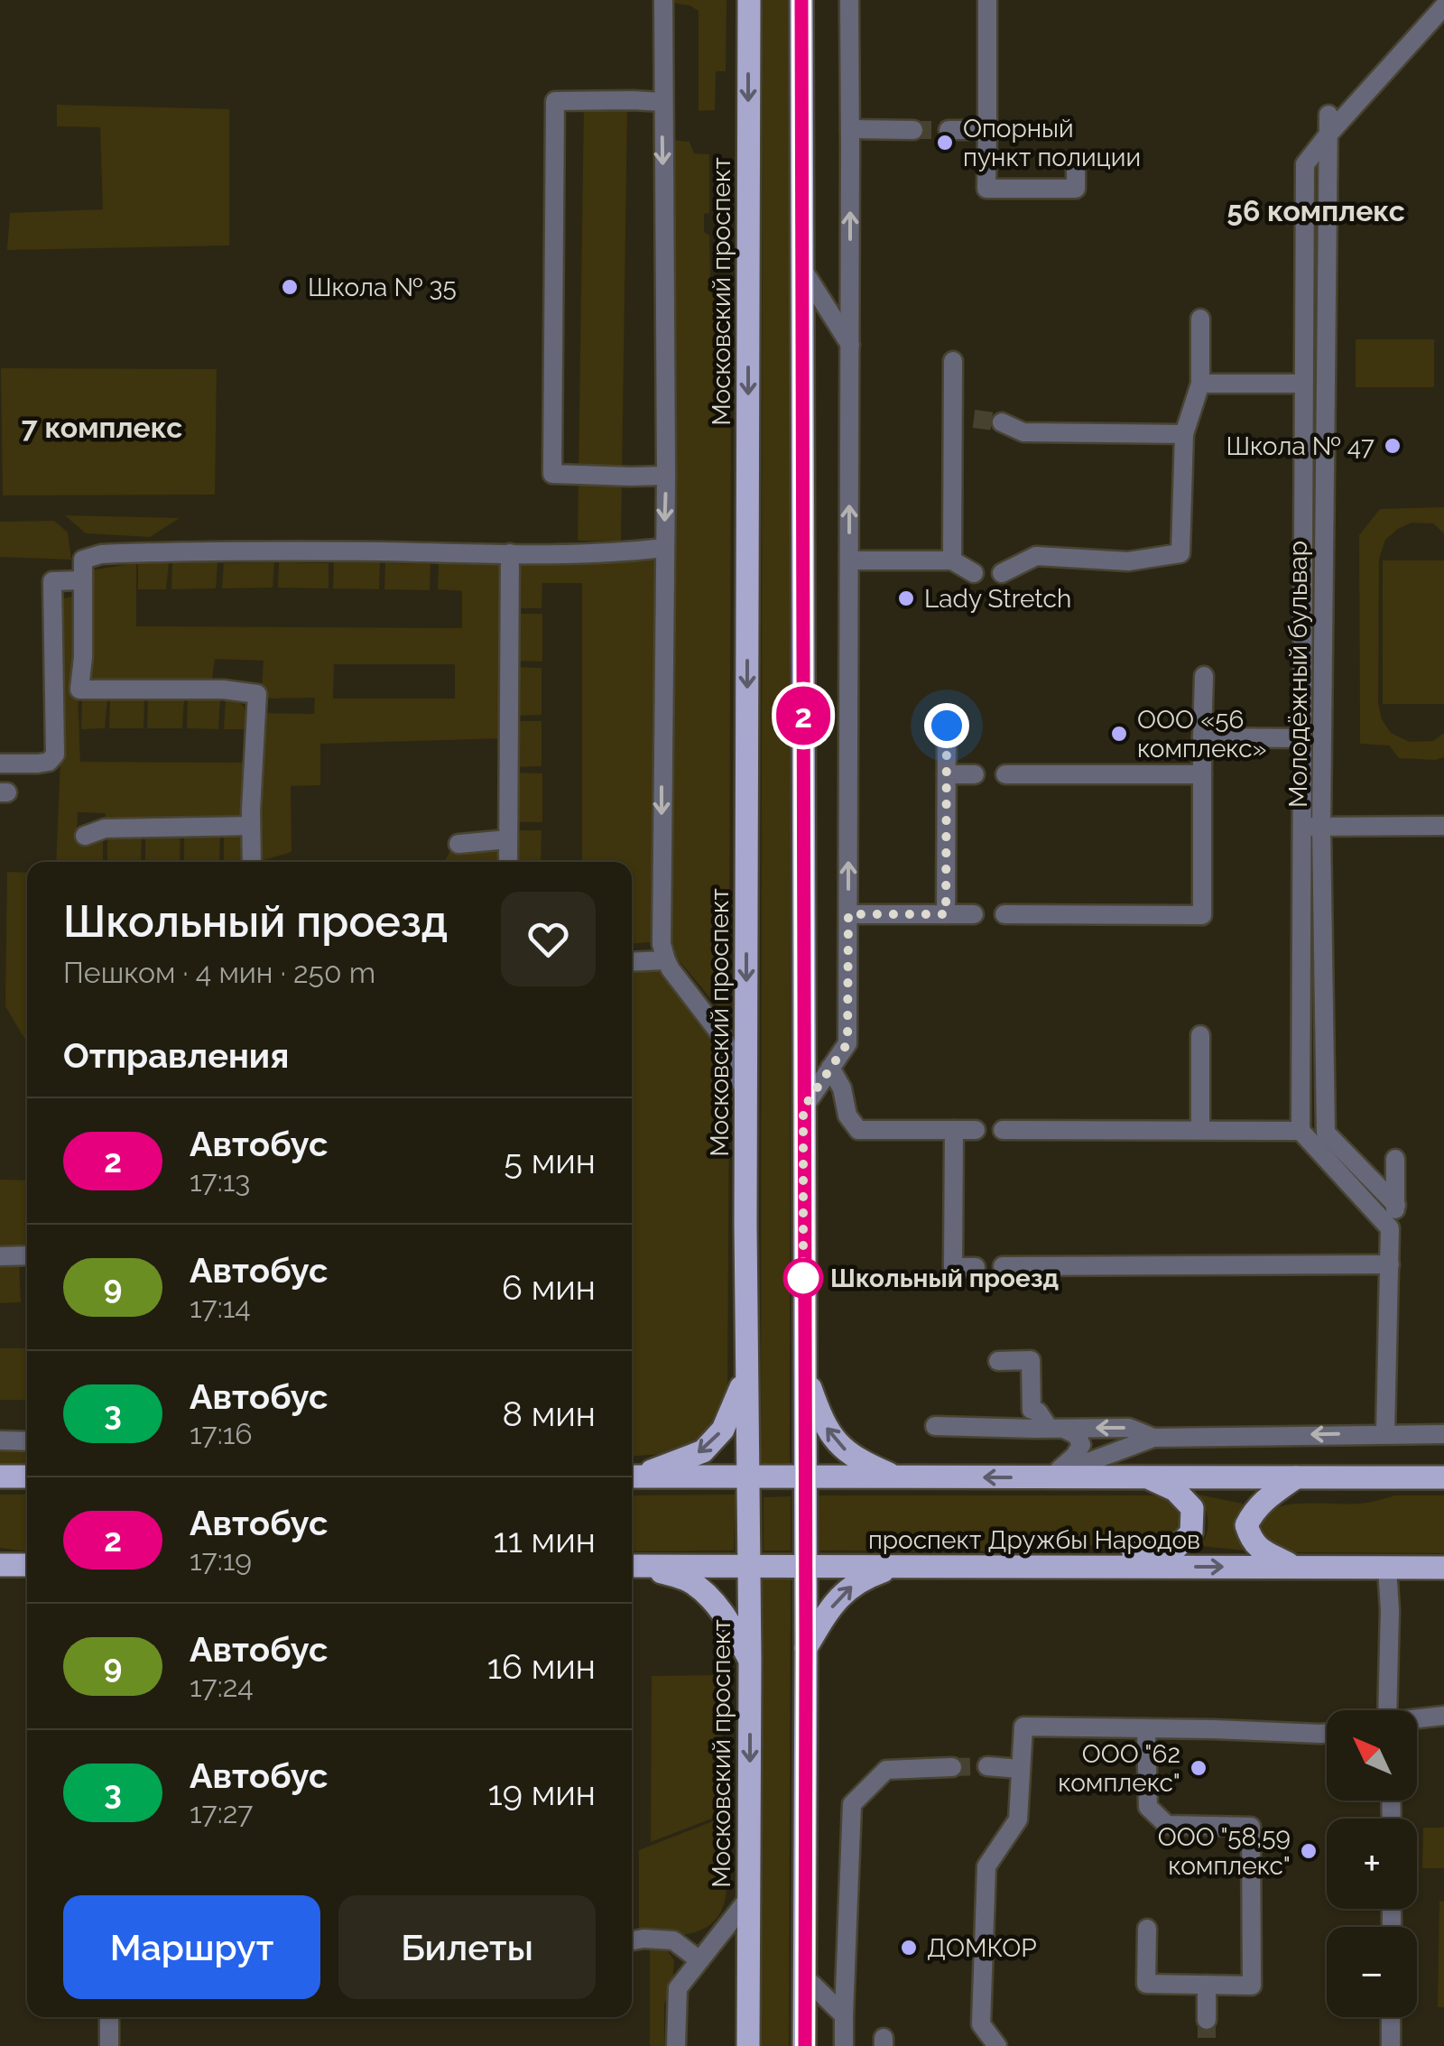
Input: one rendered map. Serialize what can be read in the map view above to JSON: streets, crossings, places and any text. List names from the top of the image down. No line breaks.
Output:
{"streets":{"main road":["Московский проспект","проспект Дружбы Народов"],"street":["Молодёжный бульвар"]},"crossings":[["Московский проспект","проспект Дружбы Народов"]],"districts":["56 комплекс","7 комплекс"],"places":["Опорный пункт полиции","Школа № 35","Школа № 47","Lady Stretch","ООО «56 комплекс»","Школьный проезд","ООО \"62 комплекс\"","ООО \"58,59 комплекс\"","ДОМКОР"],"lines":["bus line 2"],"north":"top left","page":{"on_map":"2","heading":[["Школьный проезд","Пешком · 4 мин · 250 m"],"Отправления"],"list":[{"mark":"2","name":"Автобус","note":"17:13","value":"5 мин"},{"mark":"9","name":"Автобус","note":"17:14","value":"6 мин"},{"mark":"3","name":"Автобус","note":"17:16","value":"8 мин"},{"mark":"2","name":"Автобус","note":"17:19","value":"11 мин"},{"mark":"9","name":"Автобус","note":"17:24","value":"16 мин"},{"mark":"3","name":"Автобус","note":"17:27","value":"19 мин"}],"map_buttons":["+","−"],"buttons":["Маршрут","Билеты"]}}
